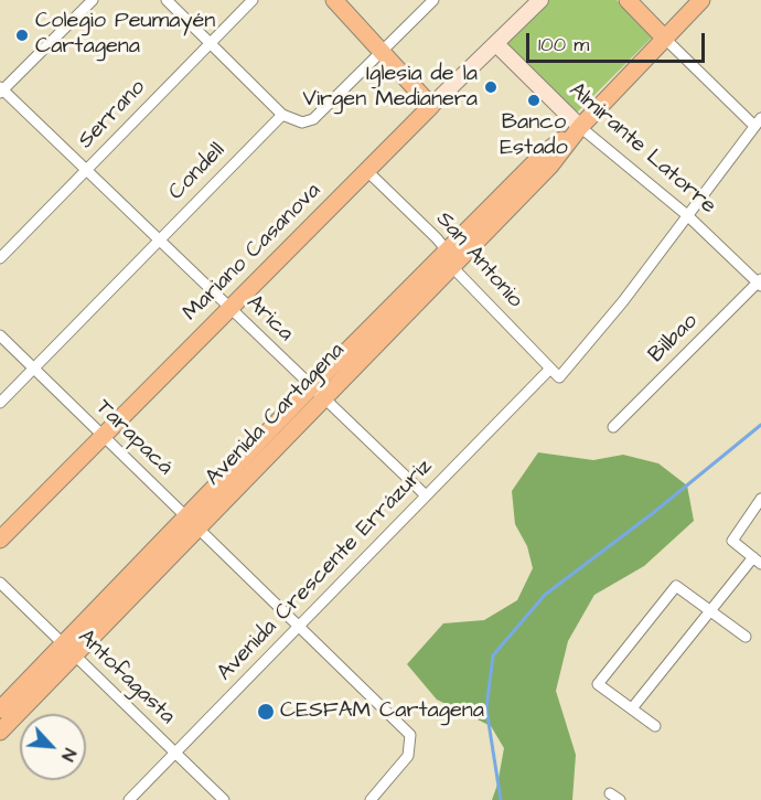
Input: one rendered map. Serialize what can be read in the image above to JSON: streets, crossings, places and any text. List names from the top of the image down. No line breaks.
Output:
{"streets":{"main road":["Almirante Latorre","Mariano Casanova","Avenida Cartagena"],"street":["Serrano","Condell","San Antonio","Arica","Bilbao","Tarapacá","Avenida Crescente Errázuriz","Antofagasta"]},"crossings":[["Serrano","Arica"],["Almirante Latorre","Mariano Casanova"],["Almirante Latorre","San Antonio"],["Almirante Latorre","Bilbao"],["Almirante Latorre","Avenida Cartagena"],["Condell","Arica"],["Condell","Tarapacá"],["Mariano Casanova","San Antonio"],["Mariano Casanova","Arica"],["Mariano Casanova","Tarapacá"],["San Antonio","Avenida Cartagena"],["San Antonio","Avenida Crescente Errázuriz"],["Arica","Avenida Cartagena"],["Arica","Avenida Crescente Errázuriz"],["Avenida Cartagena","Tarapacá"],["Avenida Cartagena","Antofagasta"],["Tarapacá","Avenida Crescente Errázuriz"],["Avenida Crescente Errázuriz","Antofagasta"]],"places":["Colegio Peumayén Cartagena","Iglesia de la Virgen Medianera","Banco Estado","CESFAM Cartagena"],"scale_bar":"100 m","north":"bottom right"}
